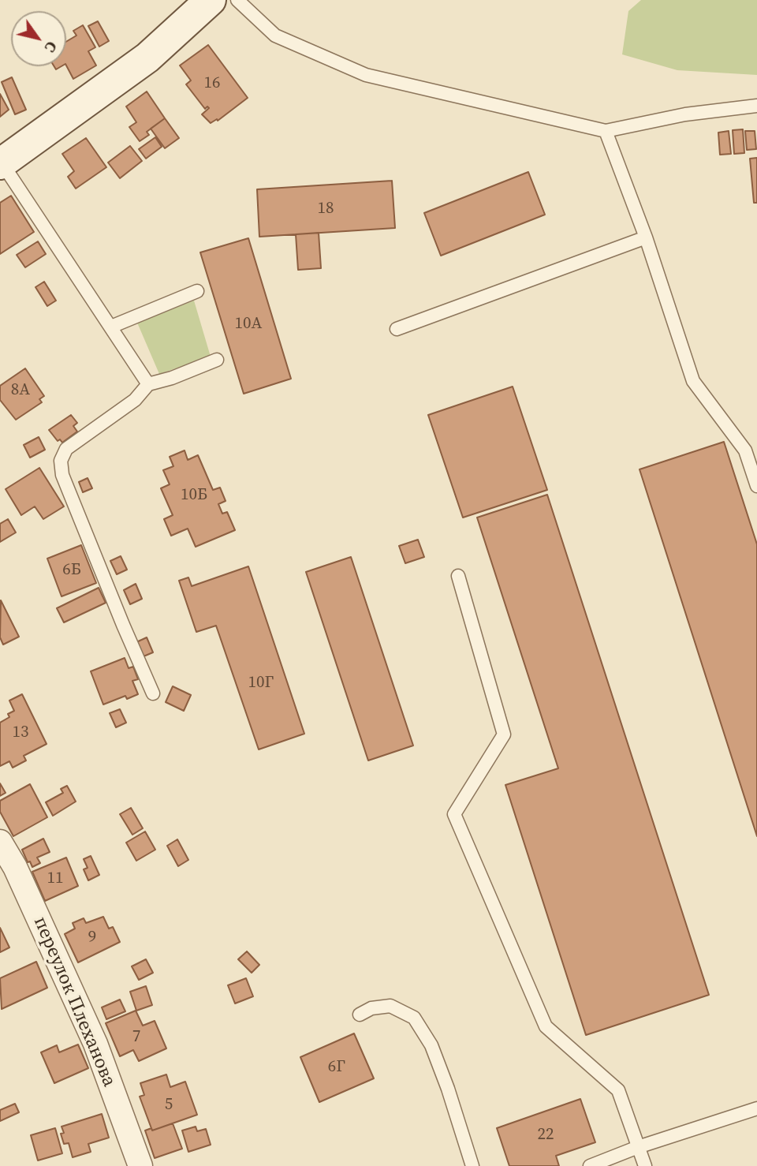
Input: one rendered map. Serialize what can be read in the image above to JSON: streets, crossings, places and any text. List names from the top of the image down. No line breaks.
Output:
{"streets":{"street":["переулок Плеханова"]},"house_numbers":["16","18","10А","8А","10Б","6Б","10Г","13","11","9","7","6Г","5","22"],"north":"bottom right"}
